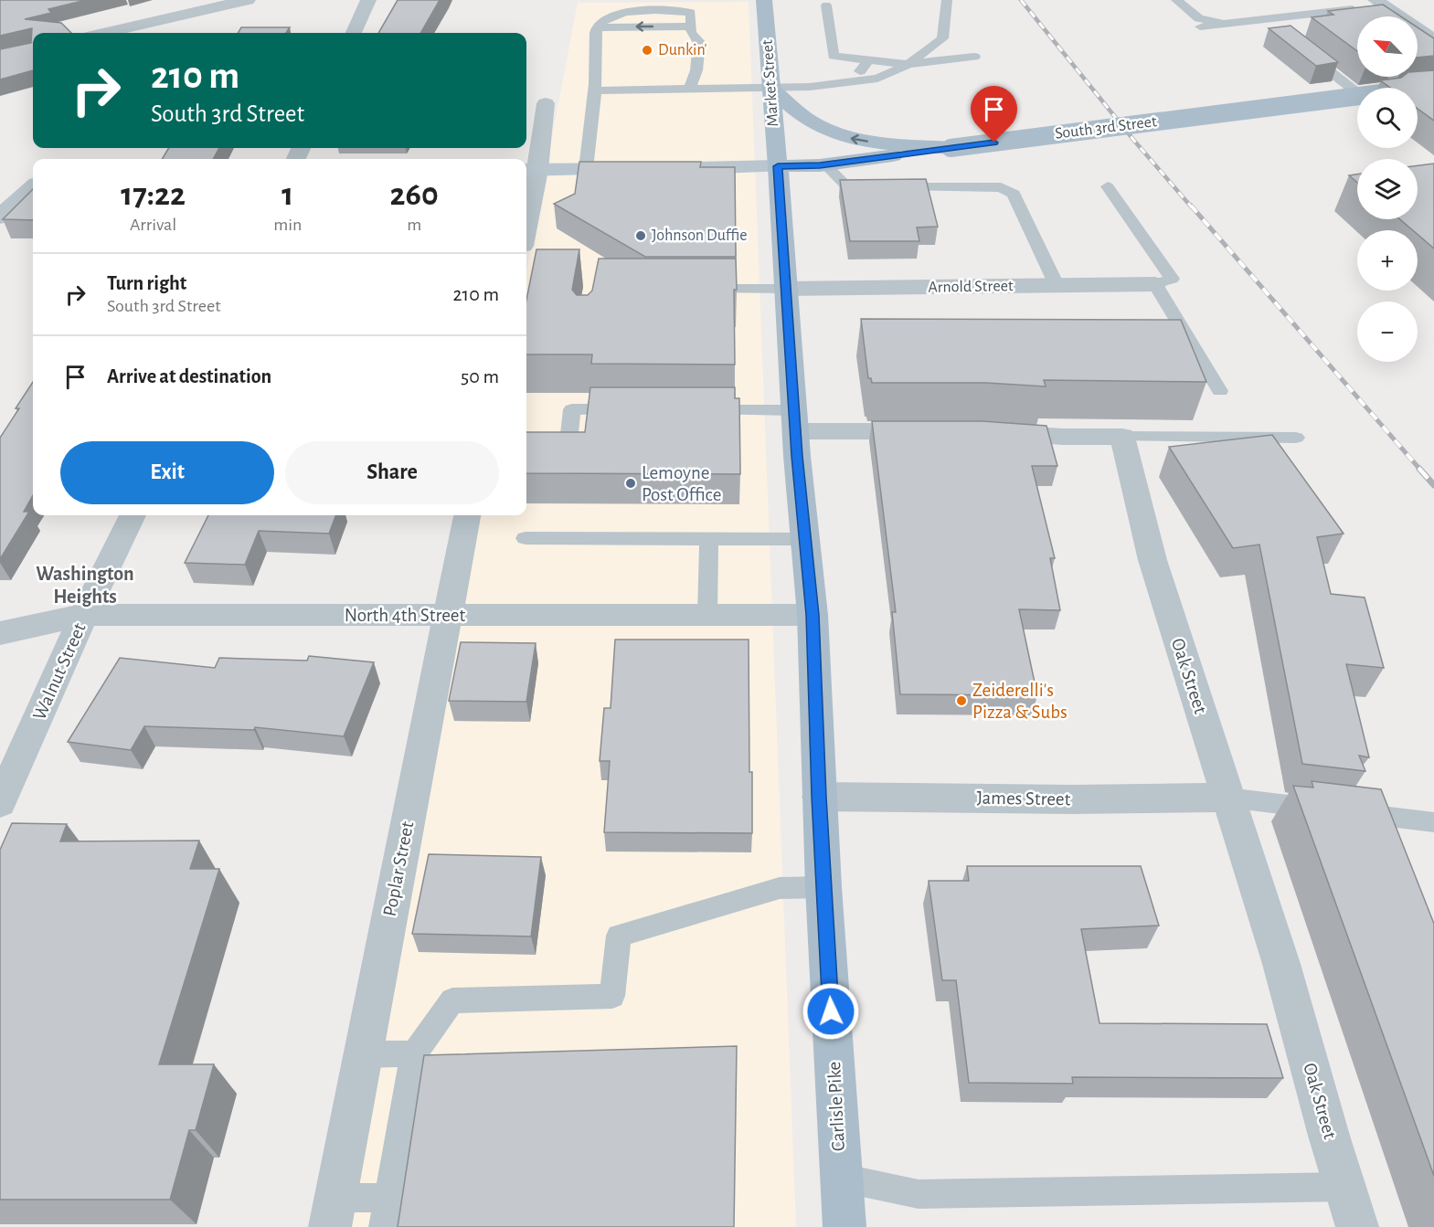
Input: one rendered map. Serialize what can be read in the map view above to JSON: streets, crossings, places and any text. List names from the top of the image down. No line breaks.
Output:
{"streets":{"main road":["Market Street","South 3rd Street","Carlisle Pike"],"street":["Arnold Street","North 4th Street","Walnut Street","Oak Street","James Street","Poplar Street"]},"crossings":[["Market Street","South 3rd Street"],["Market Street","Carlisle Pike"],["South 3rd Street","Carlisle Pike"],["Arnold Street","Carlisle Pike"],["North 4th Street","Walnut Street"],["North 4th Street","Poplar Street"],["North 4th Street","Carlisle Pike"],["Oak Street","James Street"],["James Street","Carlisle Pike"]],"districts":["Washington Heights"],"places":["Dunkin'","Johnson Duffie","Lemoyne Post Office","Zeiderelli's Pizza & Subs"],"north":"top left","page":{"map_buttons":["+","−"],"turn":["210 m","South 3rd Street"],"eta":["17:22","Arrival","1","min","260","m"],"list":[{"name":"Turn right","note":"South 3rd Street","value":"210 m"},{"name":"Arrive at destination","value":"50 m"}],"buttons":["Exit","Share"]}}
